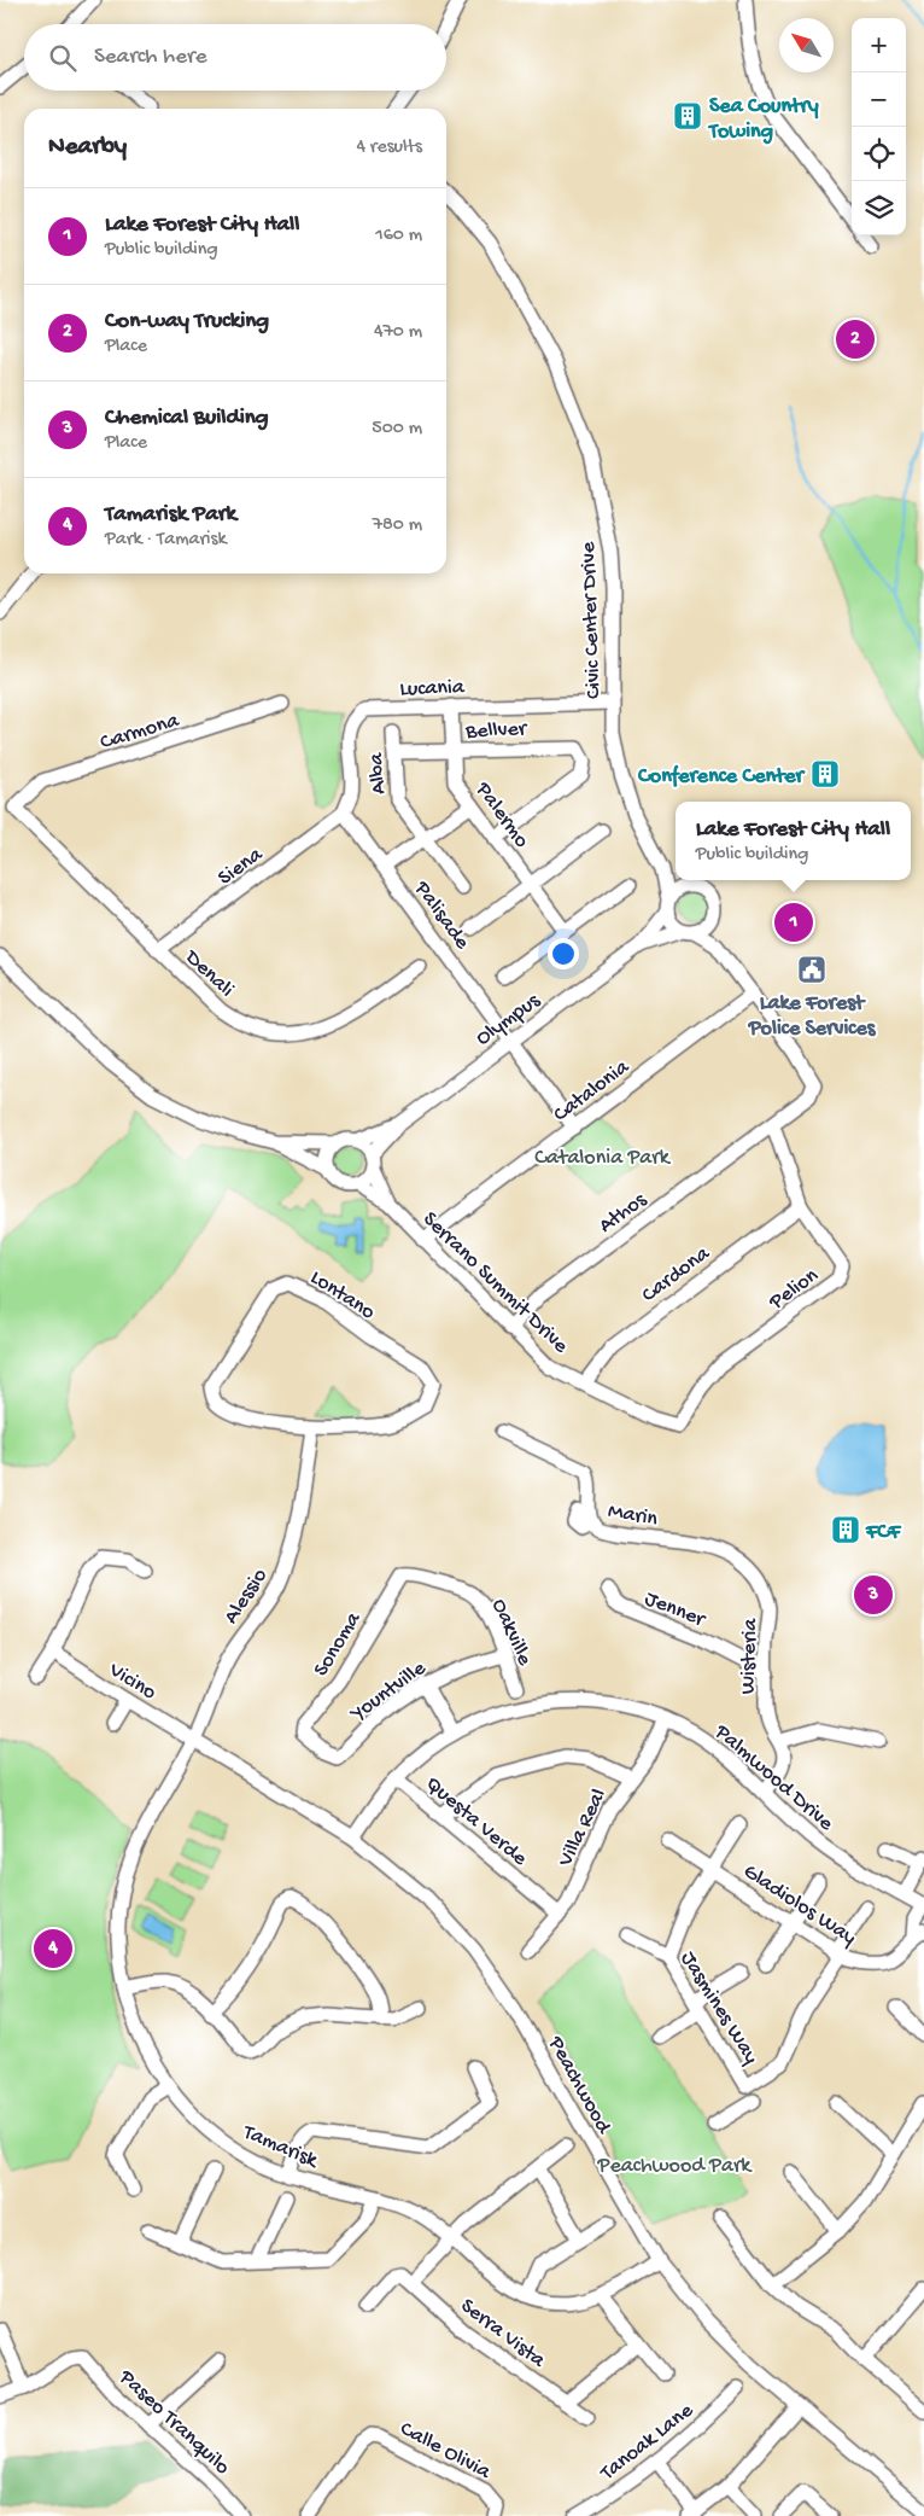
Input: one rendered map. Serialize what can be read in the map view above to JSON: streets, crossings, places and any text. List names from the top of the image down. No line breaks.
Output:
{"streets":{"street":["Civic Center Drive","Lucania","Bellver","Carmona","Alba","Palermo","Siena","Palisade","Denali","Olympus","Catalonia","Athos","Cardona","Serrano Summit Drive","Pelion","Lontano","Marin","Alessio","Jenner","Oakville","Sonoma","Wisteria","Vicino","Yountville","Palmwood Drive","Questa Verde","Villa Real","Gladiolos Way","Jasmines Way","Peachwood","Tamarisk","Serra Vista","Paseo Tranquilo","Tanoak Lane","Calle Olivia"]},"crossings":[["Civic Center Drive","Lucania"],["Civic Center Drive","Olympus"],["Civic Center Drive","Catalonia"],["Civic Center Drive","Athos"],["Lucania","Palermo"],["Lucania","Siena"],["Lucania","Palisade"],["Bellver","Alba"],["Bellver","Palermo"],["Carmona","Denali"],["Siena","Palisade"],["Siena","Denali"],["Palisade","Olympus"],["Palisade","Catalonia"],["Olympus","Serrano Summit Drive"],["Catalonia","Serrano Summit Drive"],["Athos","Serrano Summit Drive"],["Athos","Pelion"],["Cardona","Serrano Summit Drive"],["Cardona","Pelion"],["Serrano Summit Drive","Pelion"],["Lontano","Alessio"],["Marin","Wisteria"],["Alessio","Vicino"],["Alessio","Peachwood"],["Alessio","Tamarisk"],["Jenner","Wisteria"],["Oakville","Sonoma"],["Oakville","Yountville"],["Sonoma","Yountville"],["Wisteria","Palmwood Drive"],["Vicino","Peachwood"],["Vicino","Tamarisk"],["Palmwood Drive","Questa Verde"],["Palmwood Drive","Villa Real"],["Palmwood Drive","Gladiolos Way"],["Palmwood Drive","Peachwood"],["Questa Verde","Villa Real"],["Gladiolos Way","Jasmines Way"],["Peachwood","Tamarisk"]],"parks":["Catalonia Park","Peachwood Park"],"places":{"building":["Sea Country Towing","Conference Center","FCF"],"public building":["Lake Forest Police Services"]},"north":"top left","page":{"map_buttons":["+","−"],"search":"Search here","heading":["Nearby","4 results"],"list":[{"mark":"1","name":"Lake Forest City Hall","note":"Public building","value":"160 m"},{"mark":"2","name":"Con-way Trucking","note":"Place","value":"470 m"},{"mark":"3","name":"Chemical Building","note":"Place","value":"500 m"},{"mark":"4","name":"Tamarisk Park","note":"Park · Tamarisk","value":"780 m"}],"pins":["2","1","3","4"],"popup":["Lake Forest City Hall","Public building"]}}
